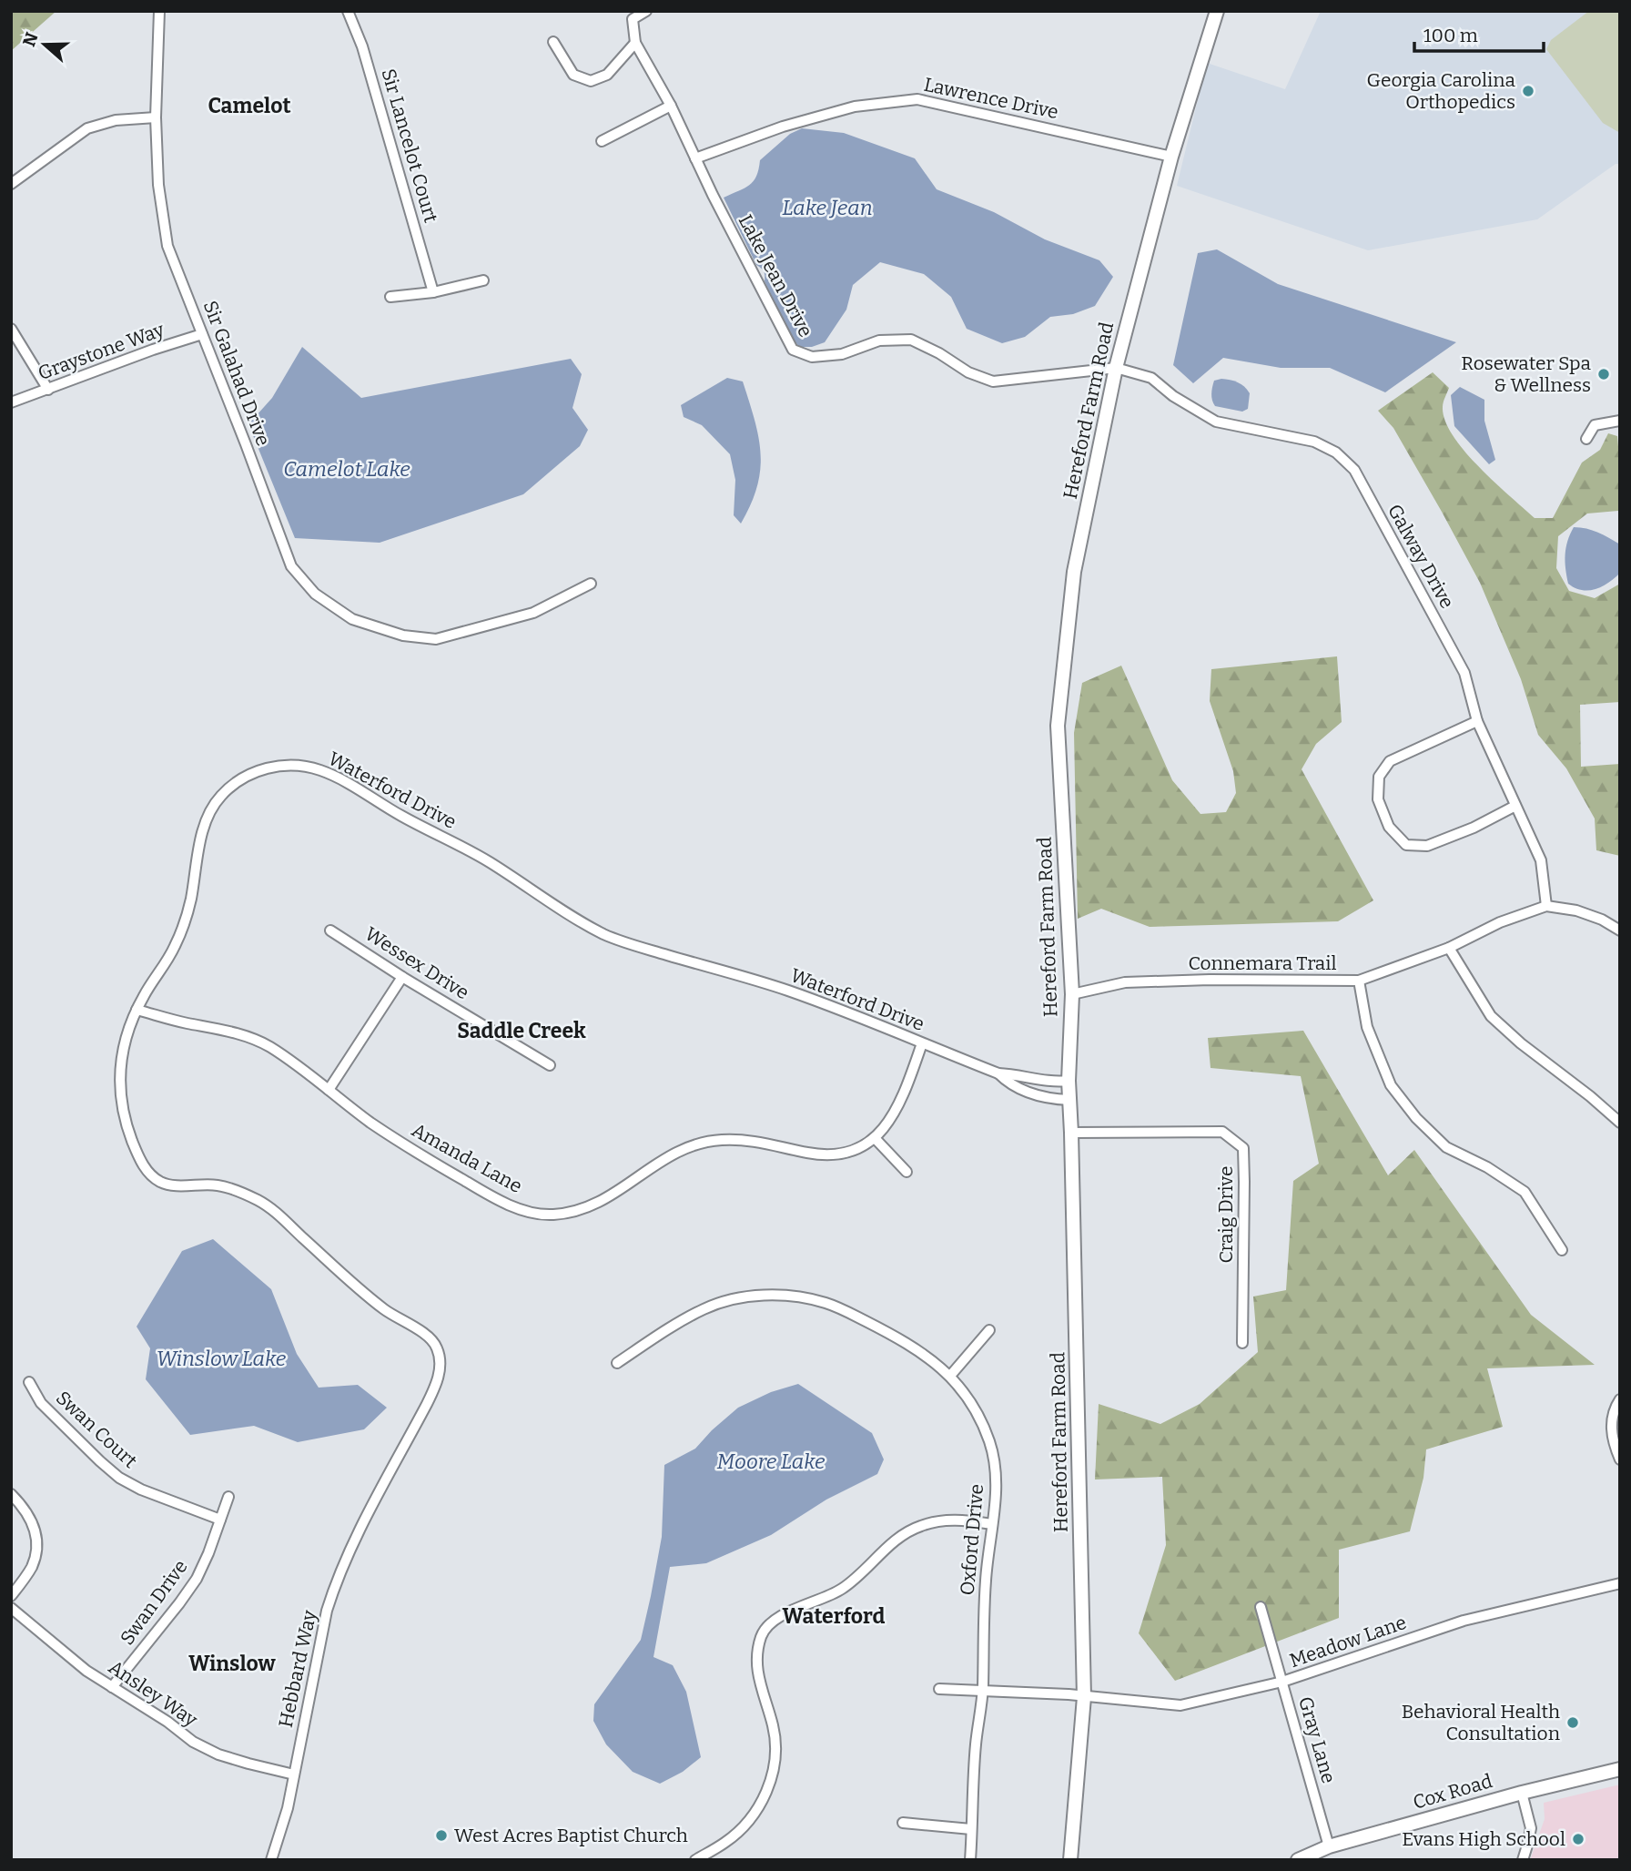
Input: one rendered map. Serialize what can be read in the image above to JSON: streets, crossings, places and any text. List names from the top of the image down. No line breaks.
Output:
{"streets":{"street":["Lawrence Drive","Sir Lancelot Court","Lake Jean Drive","Graystone Way","Sir Galahad Drive","Hereford Farm Road","Galway Drive","Waterford Drive","Wessex Drive","Connemara Trail","Amanda Lane","Craig Drive","Swan Court","Oxford Drive","Swan Drive","Meadow Lane","Hebbard Way","Ansley Way","Gray Lane","Cox Road"]},"crossings":[["Lawrence Drive","Lake Jean Drive"],["Lawrence Drive","Hereford Farm Road"],["Lake Jean Drive","Hereford Farm Road"],["Lake Jean Drive","Galway Drive"],["Graystone Way","Sir Galahad Drive"],["Hereford Farm Road","Galway Drive"],["Hereford Farm Road","Waterford Drive"],["Hereford Farm Road","Connemara Trail"],["Hereford Farm Road","Craig Drive"],["Hereford Farm Road","Meadow Lane"],["Galway Drive","Connemara Trail"],["Waterford Drive","Amanda Lane"],["Waterford Drive","Hebbard Way"],["Swan Court","Swan Drive"],["Oxford Drive","Meadow Lane"],["Swan Drive","Ansley Way"],["Meadow Lane","Gray Lane"],["Hebbard Way","Ansley Way"],["Gray Lane","Cox Road"]],"districts":["Camelot","Saddle Creek","Waterford","Winslow"],"water":["Lake Jean","Camelot Lake","Winslow Lake","Moore Lake"],"places":["Georgia Carolina Orthopedics","Rosewater Spa & Wellness","Behavioral Health Consultation","West Acres Baptist Church","Evans High School"],"scale_bar":"100 m","north":"left"}
